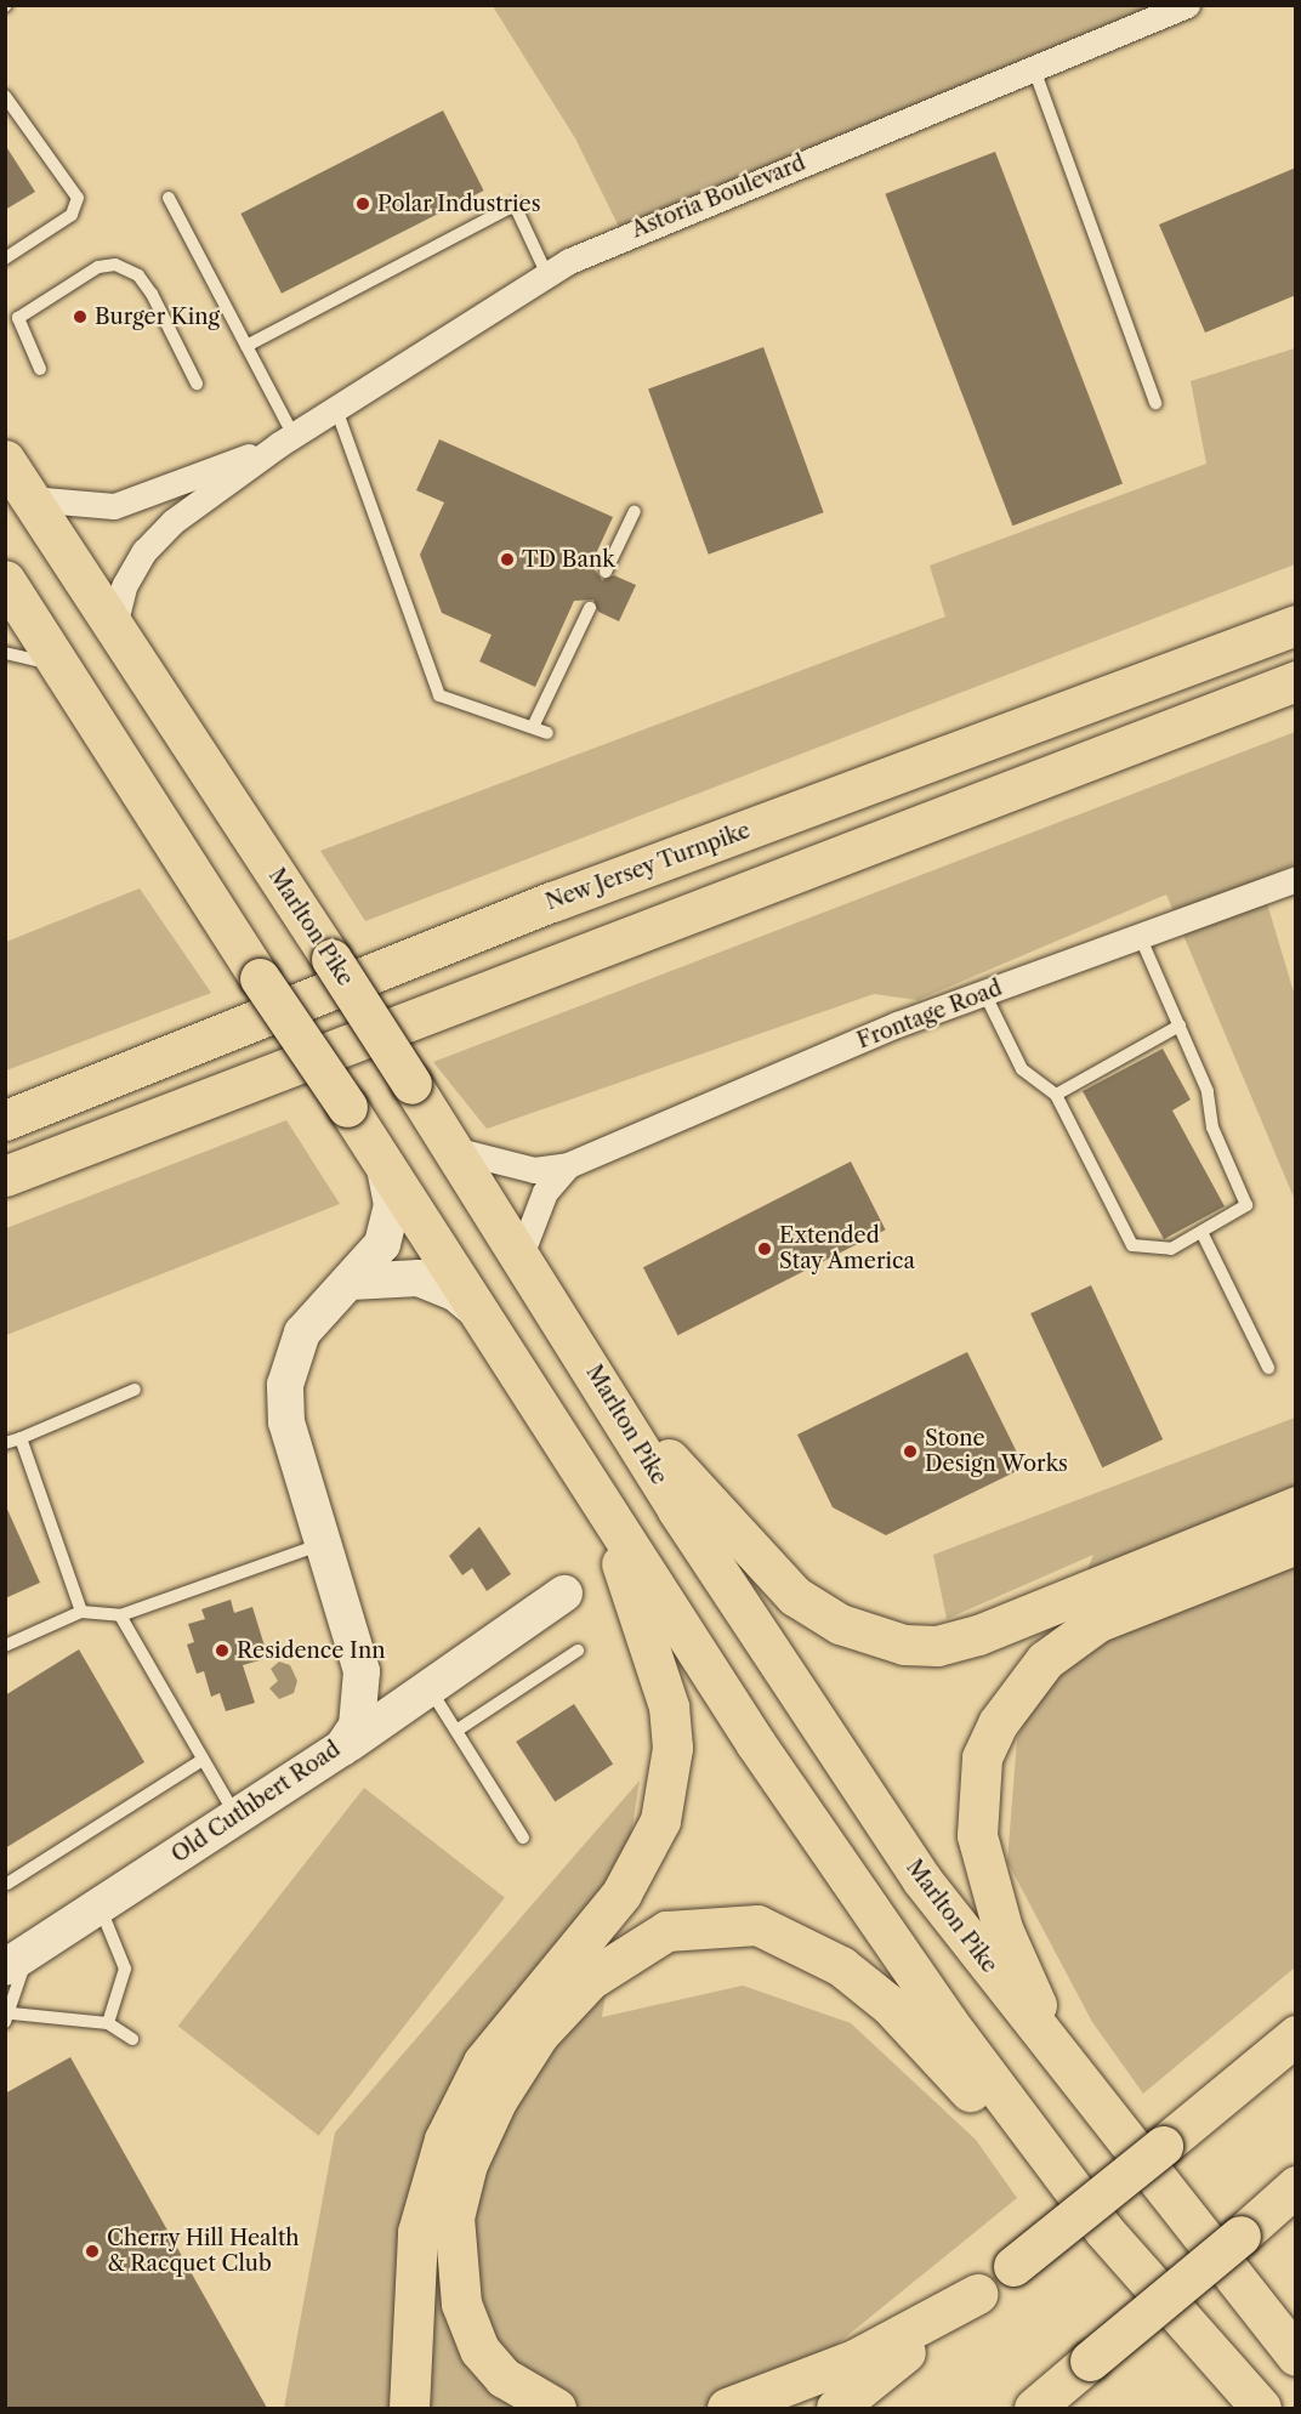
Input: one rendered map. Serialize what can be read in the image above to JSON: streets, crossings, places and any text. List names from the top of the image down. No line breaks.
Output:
{"streets":{"highway":["New Jersey Turnpike","Marlton Pike"],"street":["Astoria Boulevard","Frontage Road","Old Cuthbert Road"]},"crossings":[["Astoria Boulevard","Marlton Pike"],["Marlton Pike","Frontage Road"]],"places":["Polar Industries","Burger King","TD Bank","Extended Stay America","Stone Design Works","Residence Inn","Cherry Hill Health & Racquet Club"]}
